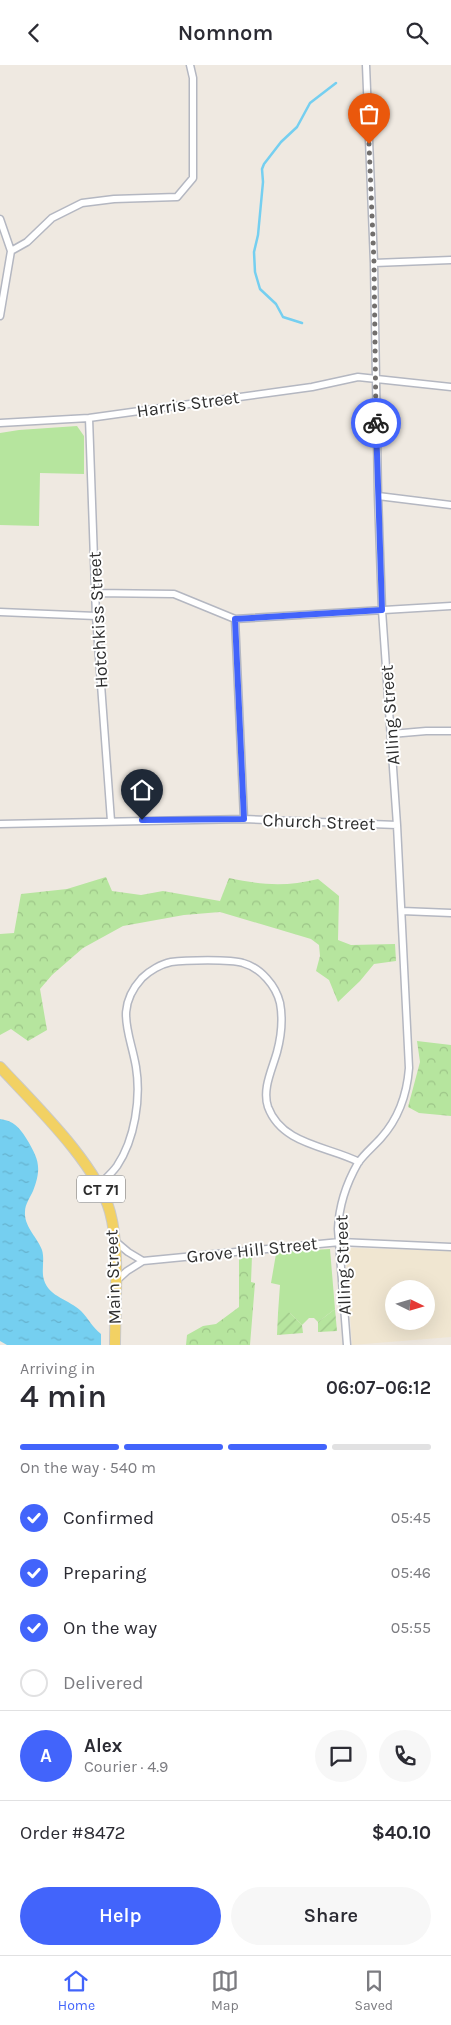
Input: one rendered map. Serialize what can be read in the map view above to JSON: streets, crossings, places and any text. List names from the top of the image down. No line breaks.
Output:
{"streets":{"main road":["CT 71","Main Street"],"street":["Harris Street","Hotchkiss Street","Alling Street","Church Street","Grove Hill Street"]},"crossings":[["Harris Street","Hotchkiss Street"],["Harris Street","Alling Street"],["Hotchkiss Street","Church Street"],["Alling Street","Church Street"],["Alling Street","Grove Hill Street"],["Grove Hill Street","Main Street"]],"north":"right","page":{"header":"Nomnom","heading":["4 min","Arriving in","06:07–06:12"],"panel":["Alex","Courier · 4.9","Order #8472","$40.10"],"bar":"On the way · 540 m","list":[["Confirmed","05:45"],["Preparing","05:46"],["On the way","05:55"],"Delivered"],"round":"A","buttons":["Help","Share"],"tabs":["Home","Map","Saved"]}}
